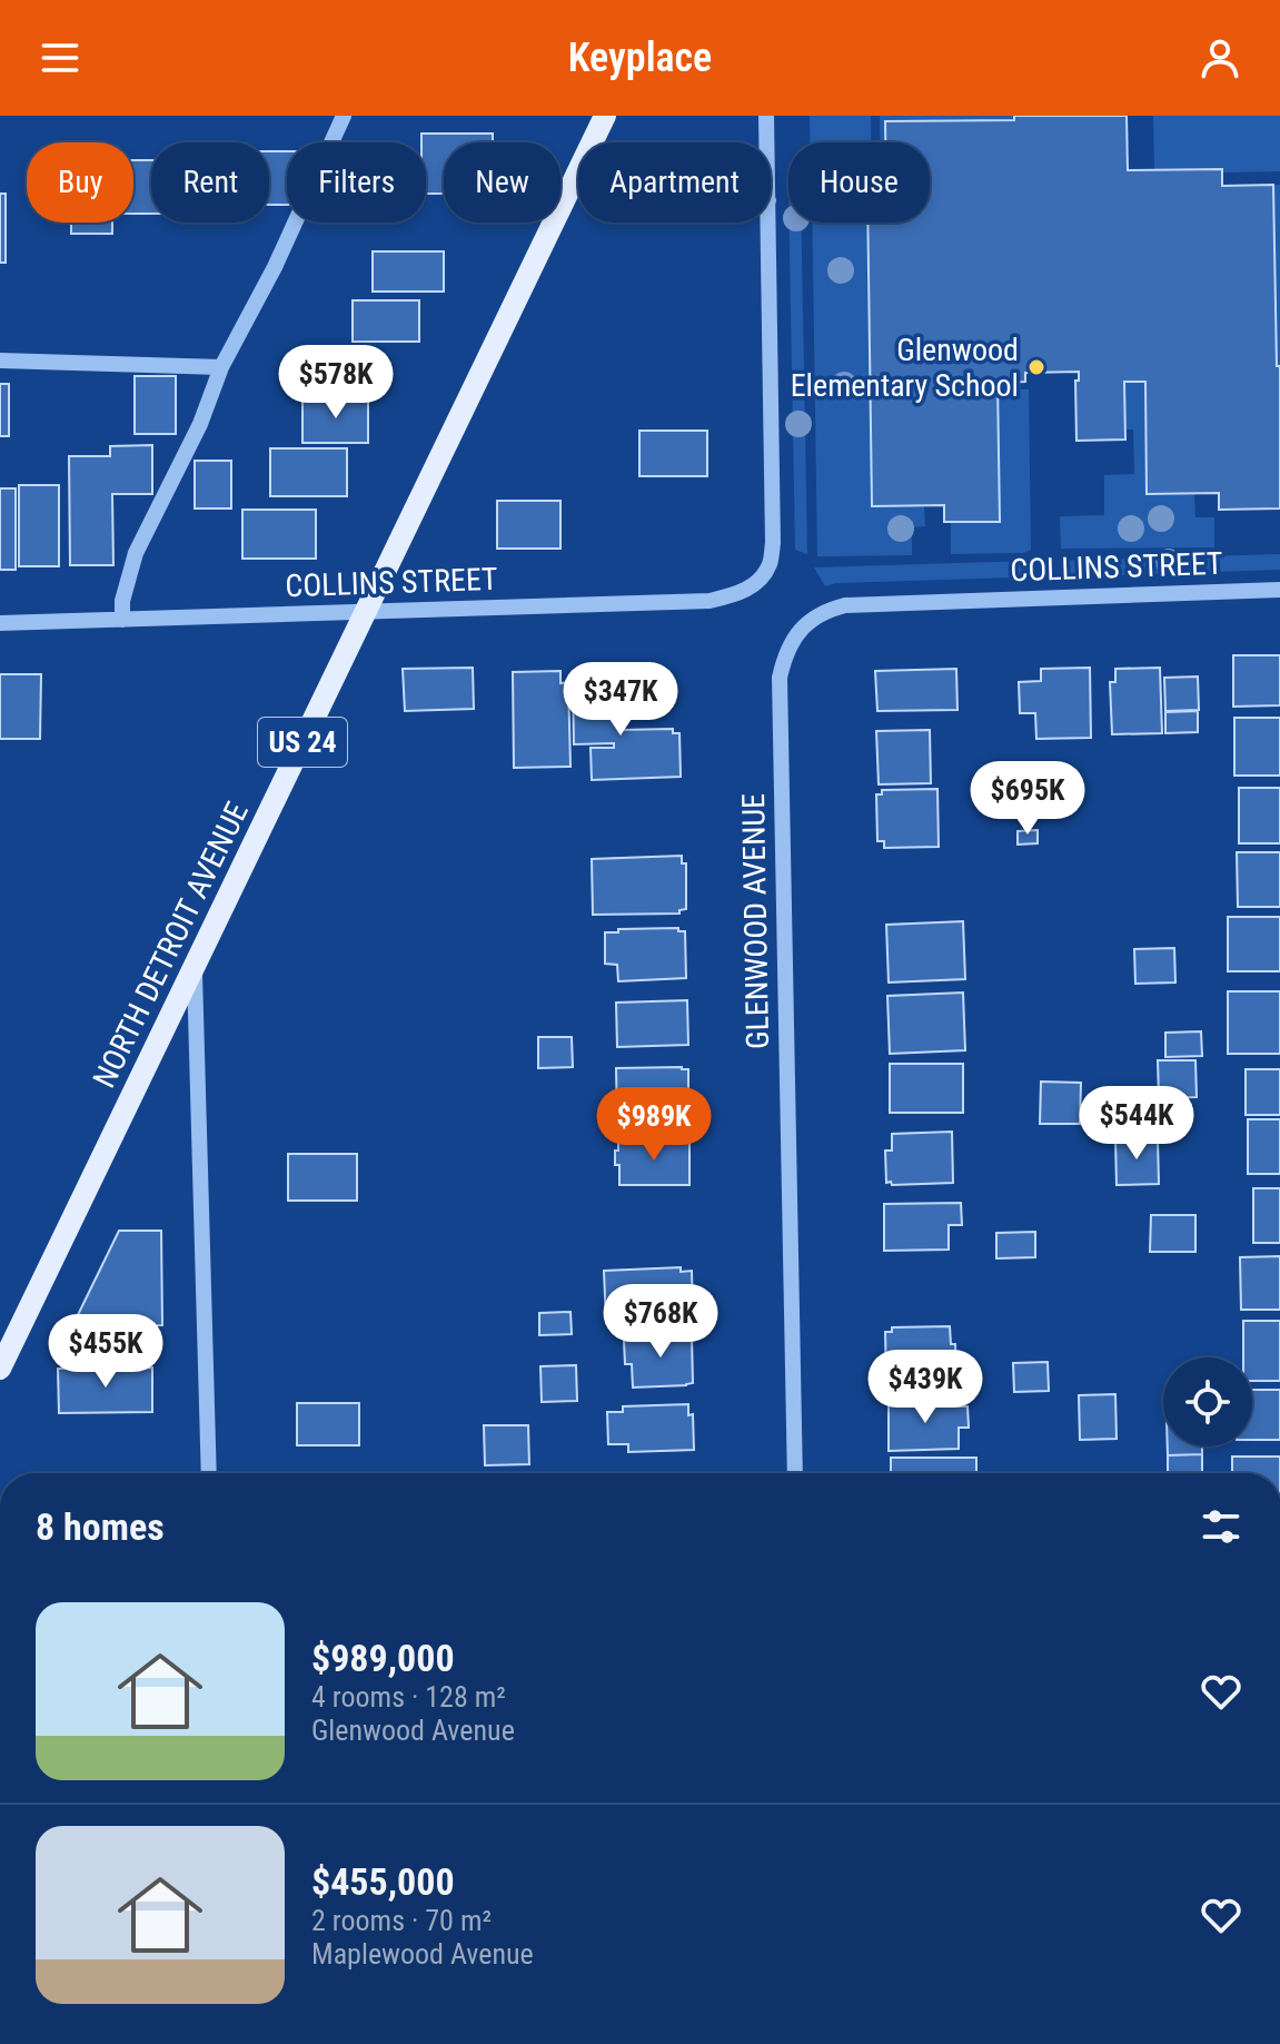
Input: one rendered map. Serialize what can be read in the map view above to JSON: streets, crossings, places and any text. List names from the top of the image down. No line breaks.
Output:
{"streets":{"main road":["US 24","NORTH DETROIT AVENUE"],"street":["COLLINS STREET","GLENWOOD AVENUE"]},"crossings":[["COLLINS STREET","GLENWOOD AVENUE"],["COLLINS STREET","NORTH DETROIT AVENUE"]],"places":["Glenwood Elementary School"],"page":{"header":"Keyplace","chip":["Buy","Rent","Filters","New","Apartment","House"],"price":["$578K","$347K","$695K","$544K","$989K","$768K","$455K","$439K"],"heading":"8 homes","list":[{"name":"$989,000","note":"4 rooms · 128 m² · Glenwood Avenue"},{"name":"$455,000","note":"2 rooms · 70 m² · Maplewood Avenue"}]}}
